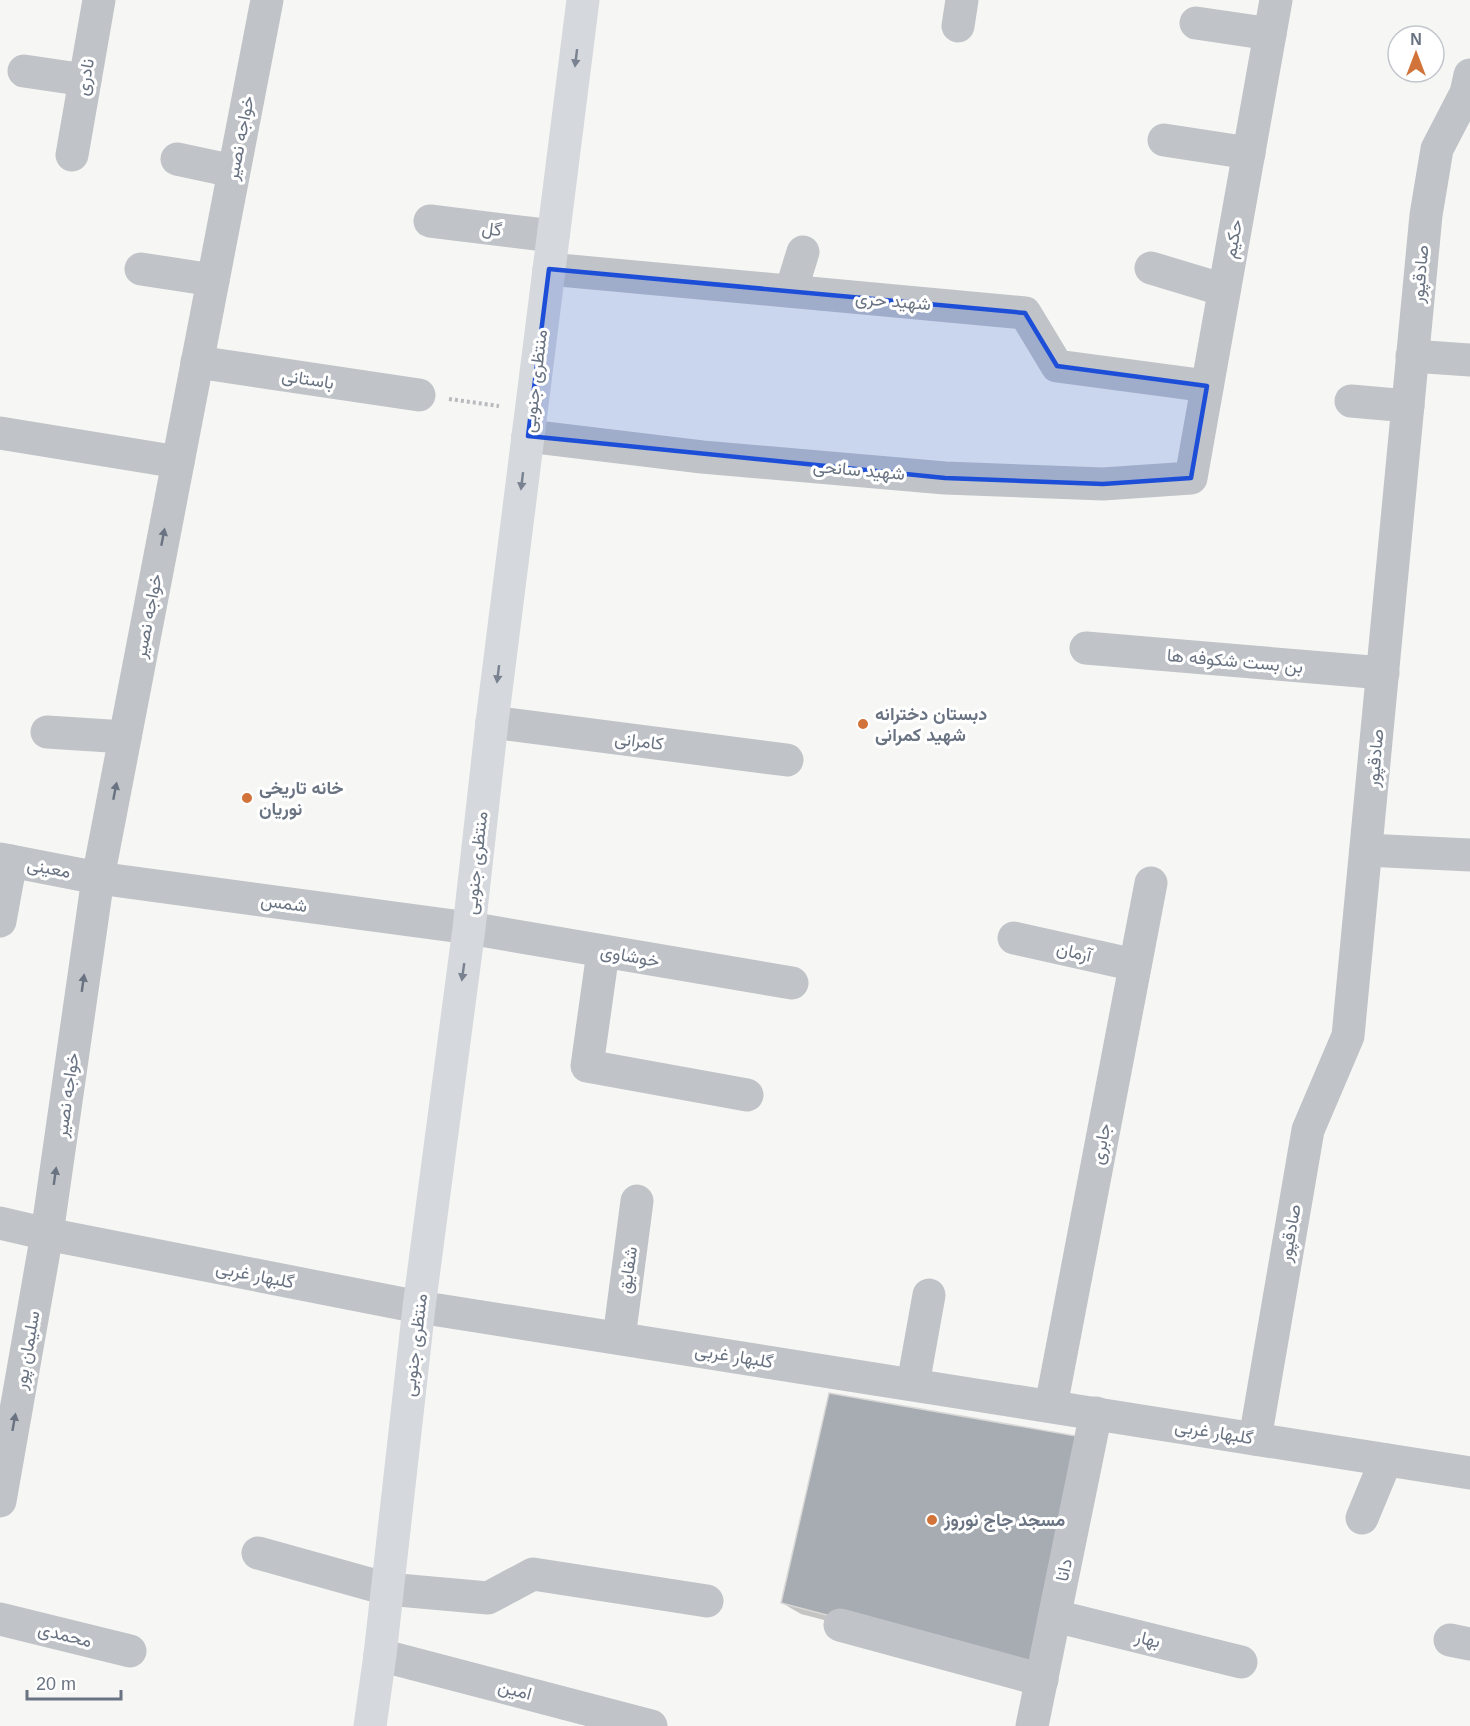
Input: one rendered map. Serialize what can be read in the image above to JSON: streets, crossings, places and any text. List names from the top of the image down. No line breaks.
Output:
{"streets":{"main road":["منتظری جنوبی"],"street":["نادری","خواجه نصیر","گل","حکیم","صادقپور","شهید حری","باستانی","شهید سانحی","بن بست شکوفه ها","کامرانی","معینی","شمس","آرمان","خوشاوی","جابری","شقایق","گلبهار غربی","سلیمان پور","دانا","محمدی","بهار","امین"]},"crossings":[["خواجه نصیر","باستانی"],["خواجه نصیر","معینی"],["خواجه نصیر","شمس"],["خواجه نصیر","گلبهار غربی"],["خواجه نصیر","سلیمان پور"],["گل","منتظری جنوبی"],["حکیم","شهید حری"],["حکیم","شهید سانحی"],["صادقپور","بن بست شکوفه ها"],["صادقپور","گلبهار غربی"],["شهید حری","منتظری جنوبی"],["منتظری جنوبی","شهید سانحی"],["منتظری جنوبی","کامرانی"],["منتظری جنوبی","شمس"],["منتظری جنوبی","خوشاوی"],["منتظری جنوبی","گلبهار غربی"],["منتظری جنوبی","امین"],["معینی","شمس"],["شمس","خوشاوی"],["آرمان","جابری"],["جابری","گلبهار غربی"],["شقایق","گلبهار غربی"],["گلبهار غربی","سلیمان پور"],["گلبهار غربی","دانا"],["دانا","بهار"]],"one_way":["خواجه نصیر","منتظری جنوبی","سلیمان پور"],"places":["دبستان دخترانه شهید کمرانی","خانه تاریخی نوریان","مسجد جاج نوروز"],"scale_bar":"20 m","north":"top"}
